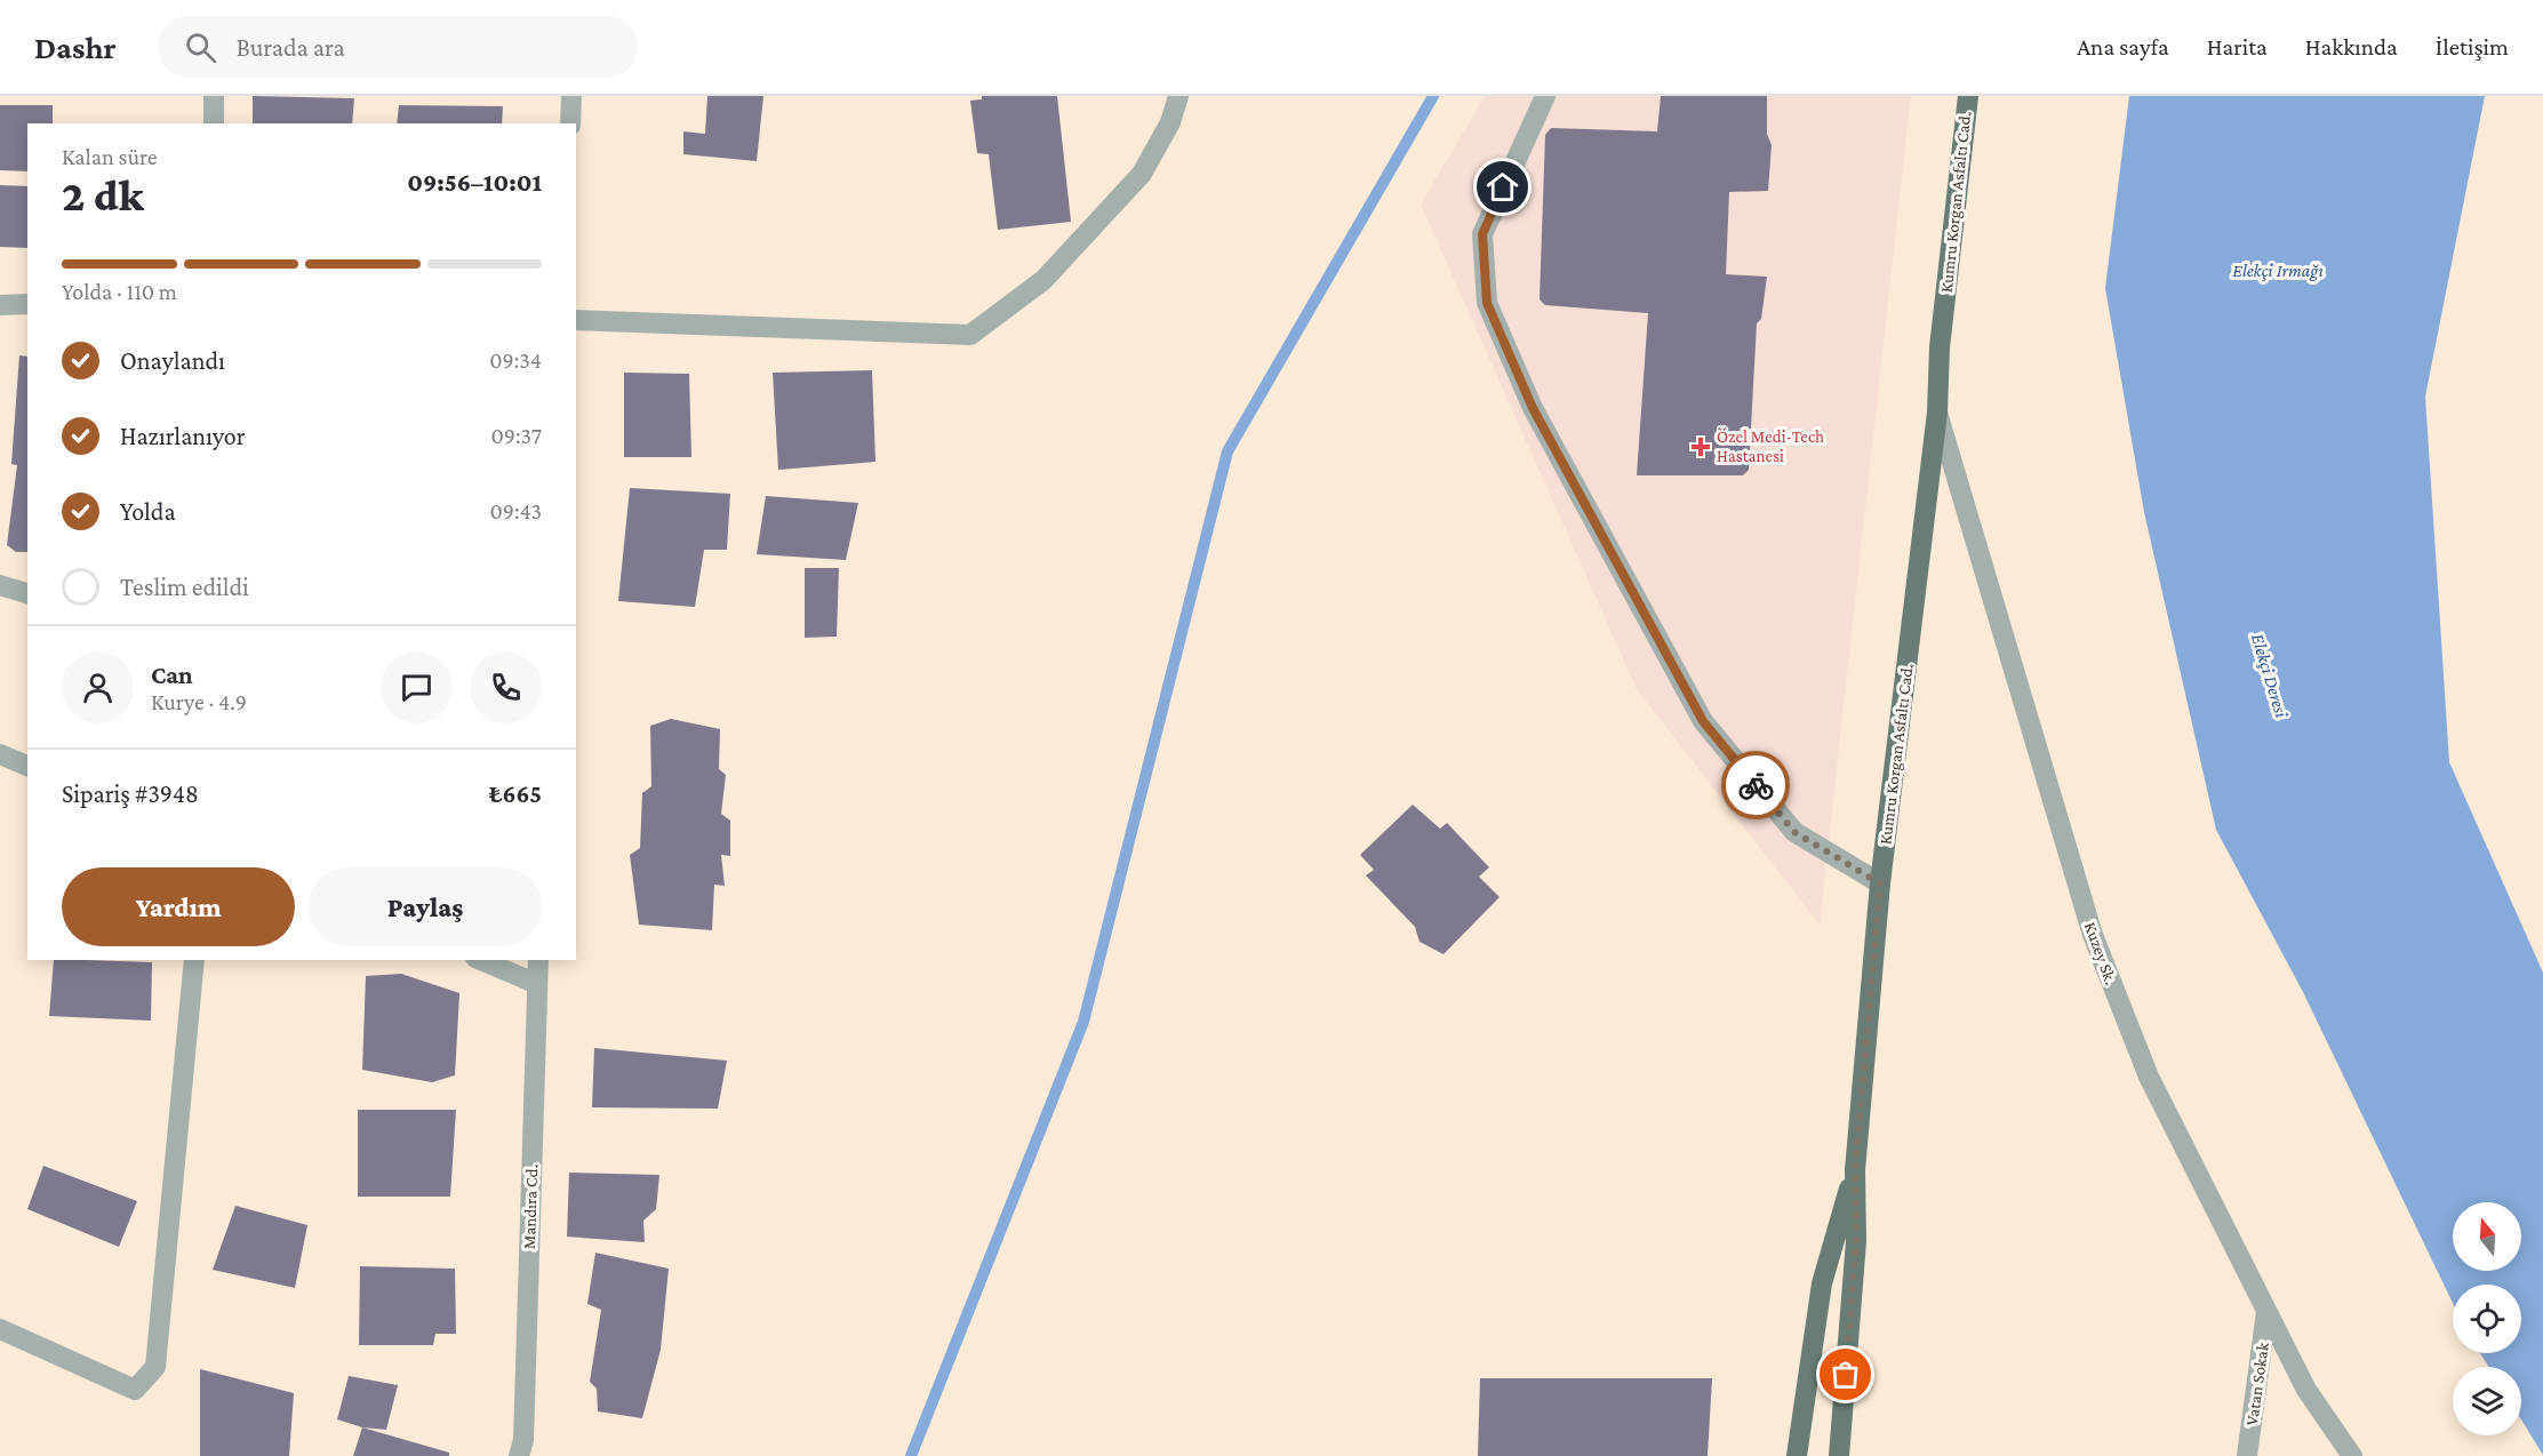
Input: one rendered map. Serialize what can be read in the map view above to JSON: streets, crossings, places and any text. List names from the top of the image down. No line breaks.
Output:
{"streets":{"main road":["Kumru Korgan Asfaltı Cad."],"street":["Kuzey Sk.","Mandıra Cd.","Vatan Sokak"]},"crossings":[["Kumru Korgan Asfaltı Cad.","Kuzey Sk."],["Kuzey Sk.","Vatan Sokak"]],"water":["Elekçi Irmağı","Elekçi Deresi"],"places":{"health":["Özel Medi-Tech Hastanesi"]},"north":"top","page":{"header":"Dashr","search":"Burada ara","nav":["Ana sayfa","Harita","Hakkında","İletişim"],"heading":["2 dk","Kalan süre","09:56–10:01"],"panel":["Can","Kurye · 4.9","Sipariş #3948","₺665"],"bar":"Yolda · 110 m","list":[["Onaylandı","09:34"],["Hazırlanıyor","09:37"],["Yolda","09:43"],"Teslim edildi"],"buttons":["Yardım","Paylaş"]}}
